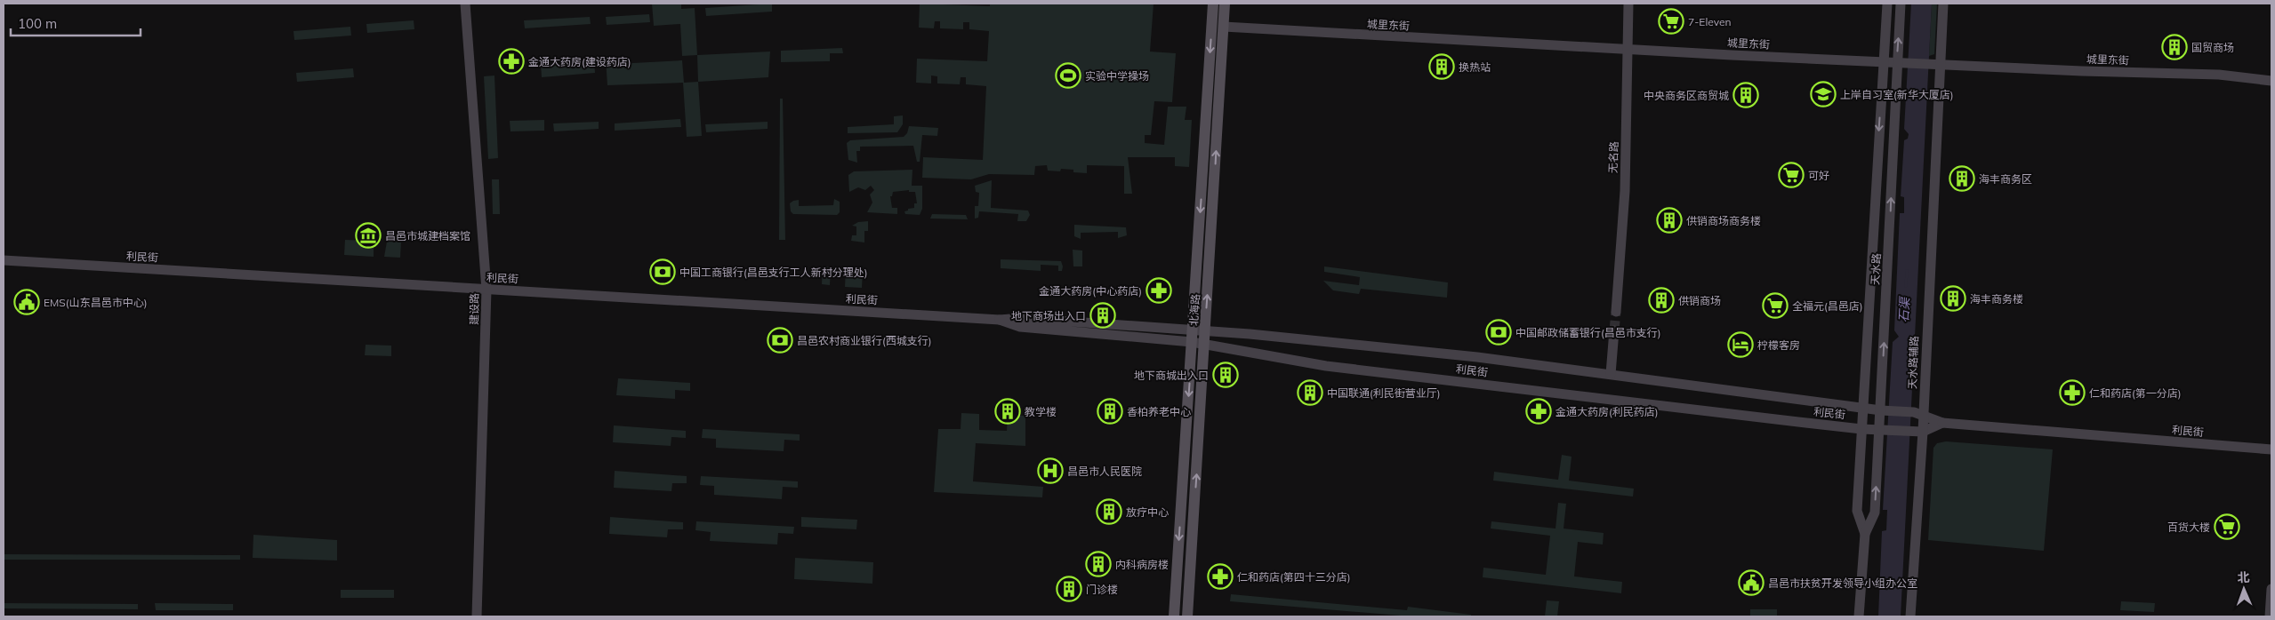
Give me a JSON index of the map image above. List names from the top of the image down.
{
  "streets": {
    "main road": ["北海路"],
    "street": [
      "城里东街",
      "无名路",
      "利民街",
      "天水路",
      "建设路",
      "天水路辅路"
    ]
  },
  "crossings": [
    ["城里东街", "无名路"],
    ["城里东街", "天水路"],
    ["城里东街", "北海路"],
    ["城里东街", "天水路辅路"],
    ["利民街", "天水路"],
    ["利民街", "建设路"],
    ["利民街", "北海路"],
    ["利民街", "天水路辅路"]
  ],
  "water": ["石渠"],
  "places": {
    "supermarket": [
      "7-Eleven",
      "可好",
      "全福元(昌邑店)",
      "百货大楼"
    ],
    "building": [
      "国贸商场",
      "换热站",
      "中央商务区商贸城",
      "海丰商务区",
      "供销商场商务楼",
      "海丰商务楼",
      "供销商场",
      "地下商场出入口",
      "地下商城出入口",
      "中国联通(利民街营业厅)",
      "教学楼",
      "香柏养老中心",
      "放疗中心",
      "内科病房楼",
      "门诊楼"
    ],
    "pharmacy": [
      "金通大药房(建设药店)",
      "金通大药房(中心药店)",
      "仁和药店(第一分店)",
      "金通大药房(利民药店)",
      "仁和药店(第四十三分店)"
    ],
    "sports": ["实验中学操场"],
    "school or university": ["上岸自习室(新华大厦店)"],
    "museum": ["昌邑市城建档案馆"],
    "bank": ["中国工商银行(昌邑支行工人新村分理处)", "中国邮政储蓄银行(昌邑市支行)", "昌邑农村商业银行(西城支行)"],
    "public building": ["EMS(山东昌邑市中心)", "昌邑市扶贫开发领导小组办公室"],
    "hotel": ["柠檬客房"],
    "hospital": ["昌邑市人民医院"]
  },
  "scale_bar": "100 m",
  "north": "top"
}
